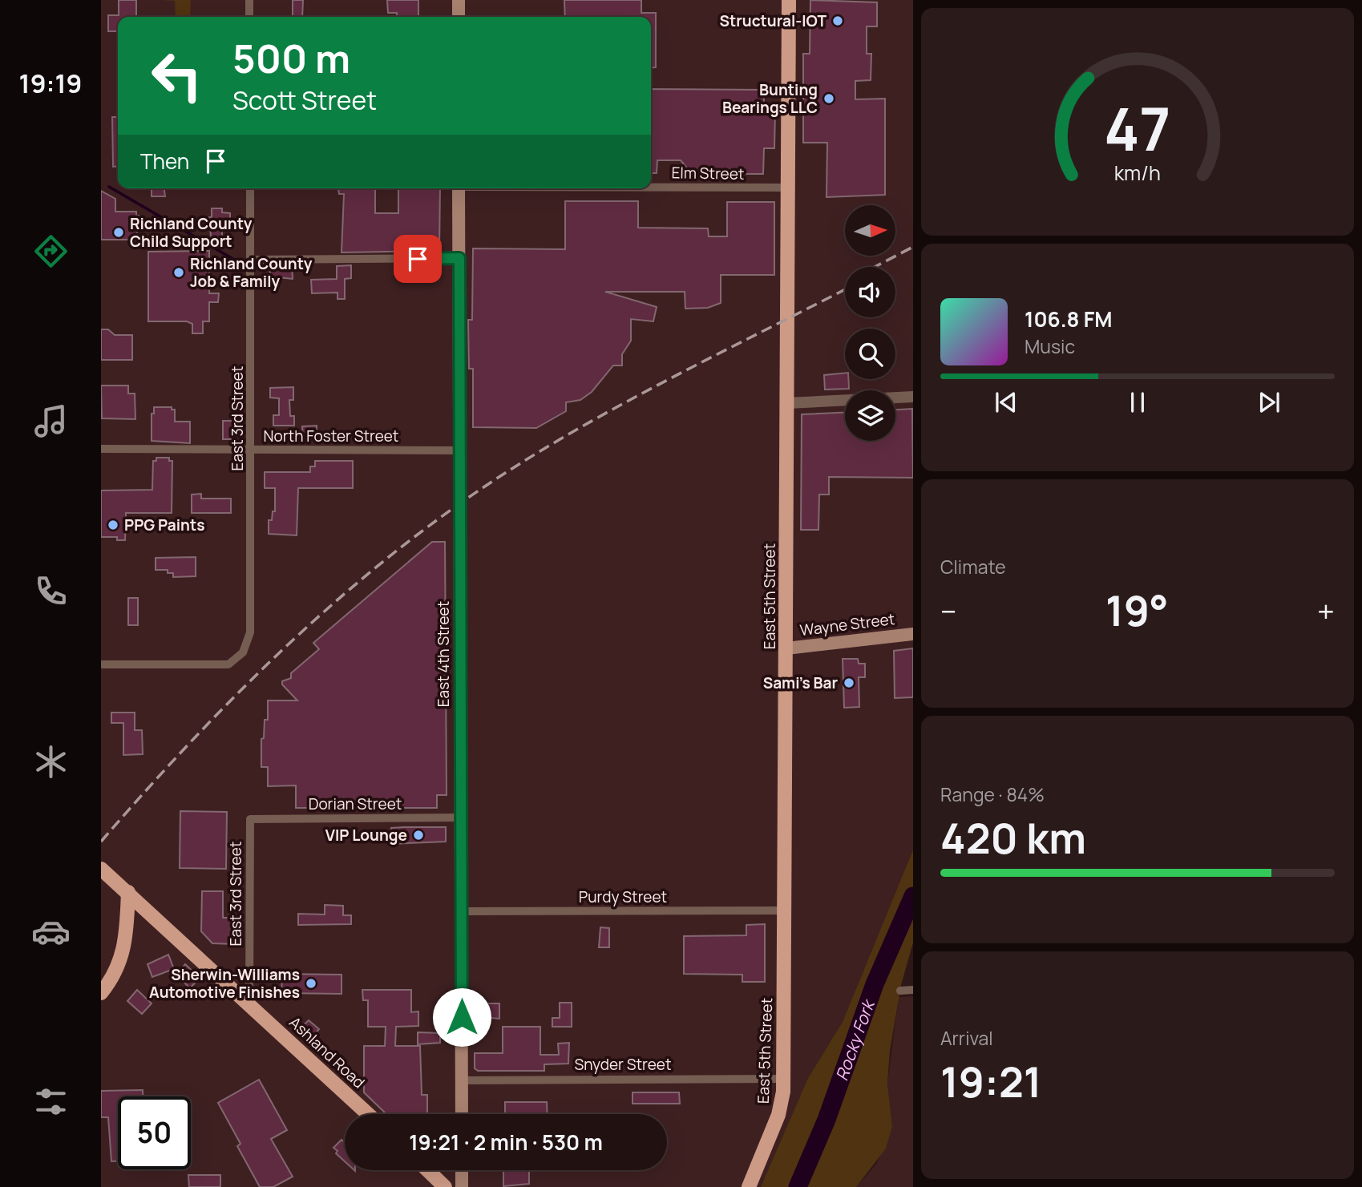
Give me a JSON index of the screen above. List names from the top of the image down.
{
  "streets": {
    "main road": [
      "East 5th Street",
      "Wayne Street",
      "East 4th Street",
      "Ashland Road"
    ],
    "street": [
      "Elm Street",
      "East 3rd Street",
      "North Foster Street",
      "Dorian Street",
      "Purdy Street",
      "Snyder Street"
    ]
  },
  "crossings": [
    ["Elm Street", "East 5th Street"],
    ["East 3rd Street", "North Foster Street"],
    ["East 3rd Street", "Dorian Street"],
    ["East 3rd Street", "Ashland Road"],
    ["North Foster Street", "East 4th Street"],
    ["East 5th Street", "Wayne Street"],
    ["East 5th Street", "Purdy Street"],
    ["East 5th Street", "Snyder Street"],
    ["East 4th Street", "Dorian Street"],
    ["East 4th Street", "Purdy Street"],
    ["East 4th Street", "Snyder Street"]
  ],
  "water": ["Rocky Fork"],
  "places": [
    "Structural-IOT",
    "Bunting Bearings LLC",
    "Richland County Child Support",
    "Richland County Job & Family",
    "PPG Paints",
    "Sami's Bar",
    "VIP Lounge",
    "Sherwin-Williams Automotive Finishes"
  ],
  "north": "right",
  "page": {
    "tabs": "19:19",
    "turn": ["500 m", "Scott Street"],
    "then": "Then",
    "song": ["106.8 FM", "Music"],
    "tile": [
      "Climate",
      ["Range · 84%", "420 km"],
      ["Arrival", "19:21"]
    ],
    "heat": ["−", "19°", "+"],
    "limit": "50",
    "trip": "19:21 · 2 min · 530 m",
    "gauge": ["47", "km/h"]
  }
}
